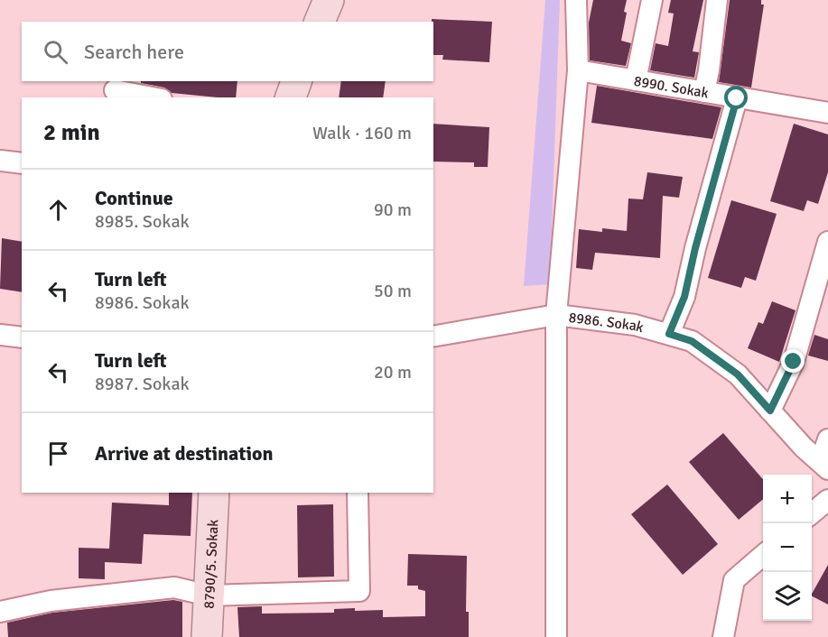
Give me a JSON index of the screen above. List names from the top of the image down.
{
  "streets": {
    "main road": ["8790/5. Sokak"],
    "street": ["8990. Sokak", "8986. Sokak"]
  },
  "page": {
    "search": "Search here",
    "heading": ["2 min", "Walk · 160 m"],
    "list": [
      ["Continue", "8985. Sokak", "90 m"],
      ["Turn left", "8986. Sokak", "50 m"],
      ["Turn left", "8987. Sokak", "20 m"],
      "Arrive at destination"
    ],
    "map_buttons": ["+", "−"]
  }
}
